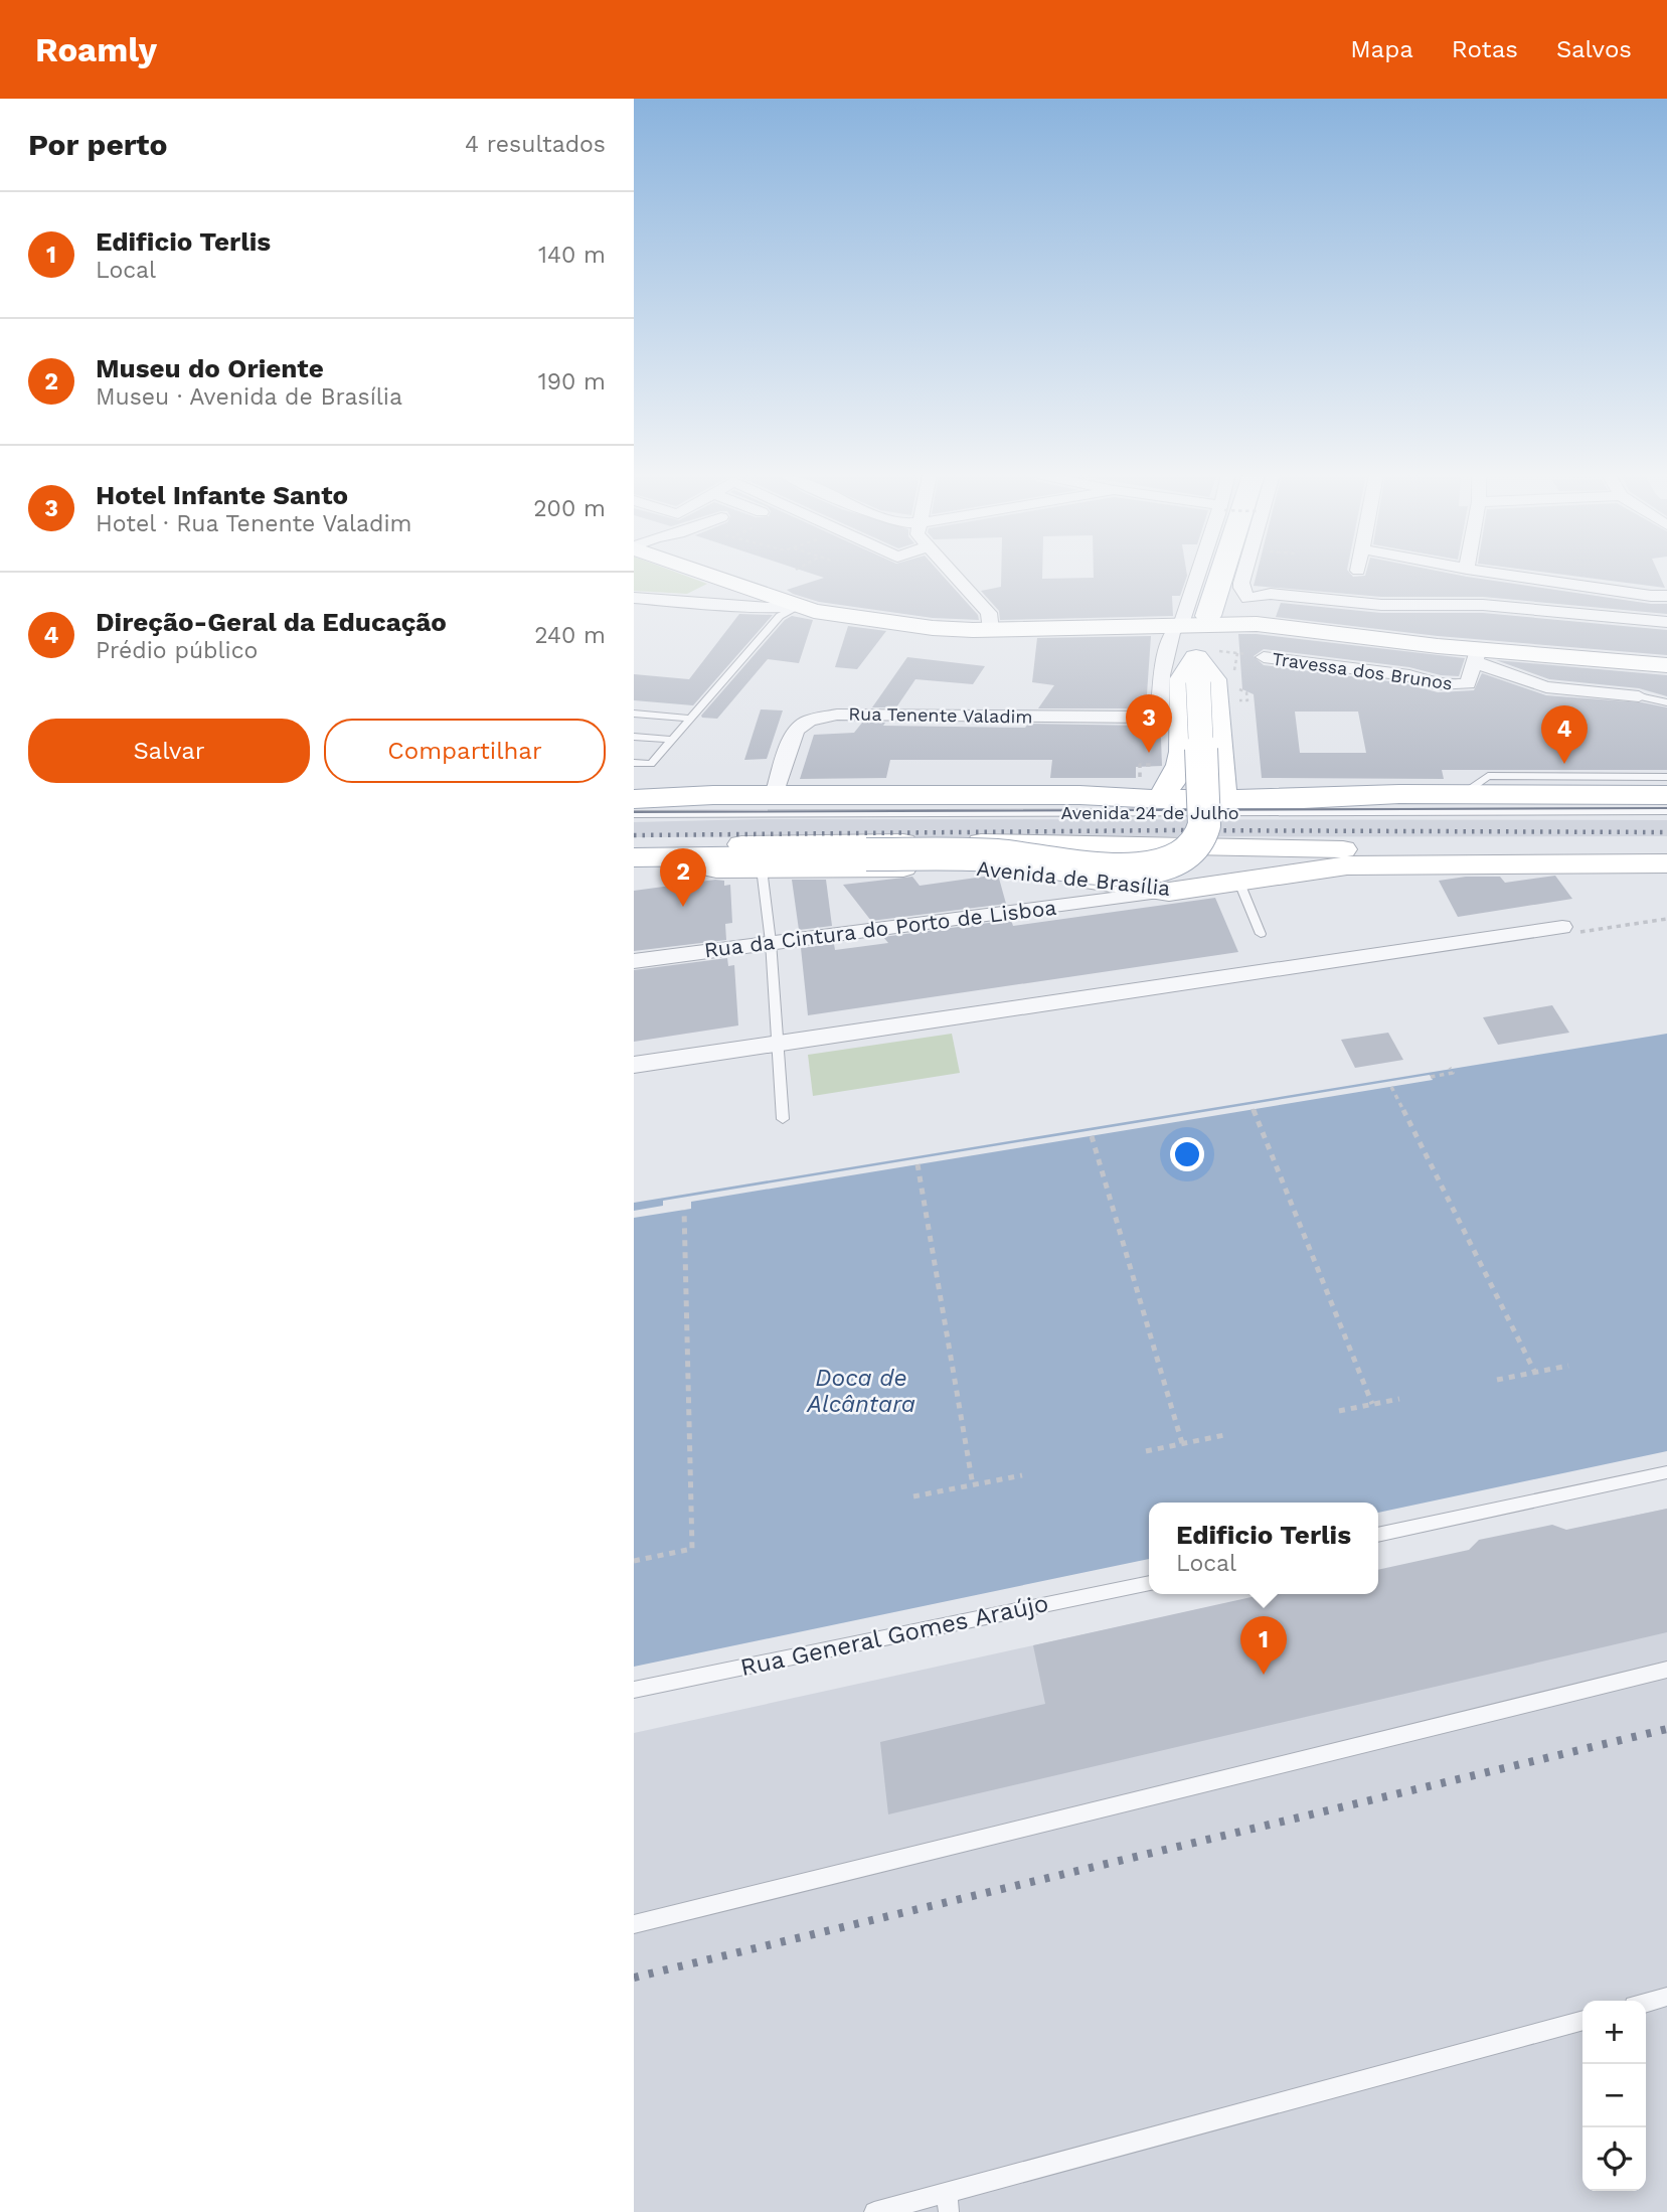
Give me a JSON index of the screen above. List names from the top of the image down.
{
  "streets": {
    "main road": ["Avenida 24 de Julho"],
    "street": [
      "Travessa dos Brunos",
      "Rua Tenente Valadim",
      "Avenida de Brasília",
      "Rua da Cintura do Porto de Lisboa"
    ],
    "lane": ["Rua General Gomes Araújo"]
  },
  "crossings": [
    ["Rua Tenente Valadim", "Avenida 24 de Julho"],
    ["Avenida de Brasília", "Rua da Cintura do Porto de Lisboa"]
  ],
  "water": ["Doca de Alcântara"],
  "page": {
    "header": "Roamly",
    "nav": ["Mapa", "Rotas", "Salvos"],
    "heading": ["Por perto", "4 resultados"],
    "list": [
      {
        "mark": "1",
        "name": "Edificio Terlis",
        "note": "Local",
        "value": "140 m"
      },
      {
        "mark": "2",
        "name": "Museu do Oriente",
        "note": "Museu · Avenida de Brasília",
        "value": "190 m"
      },
      {
        "mark": "3",
        "name": "Hotel Infante Santo",
        "note": "Hotel · Rua Tenente Valadim",
        "value": "200 m"
      },
      {
        "mark": "4",
        "name": "Direção-Geral da Educação",
        "note": "Prédio público",
        "value": "240 m"
      }
    ],
    "pins": [
      "3",
      "4",
      "2",
      "1"
    ],
    "buttons": ["Salvar", "Compartilhar"],
    "popup": ["Edificio Terlis", "Local"],
    "map_buttons": ["+", "−"]
  }
}
